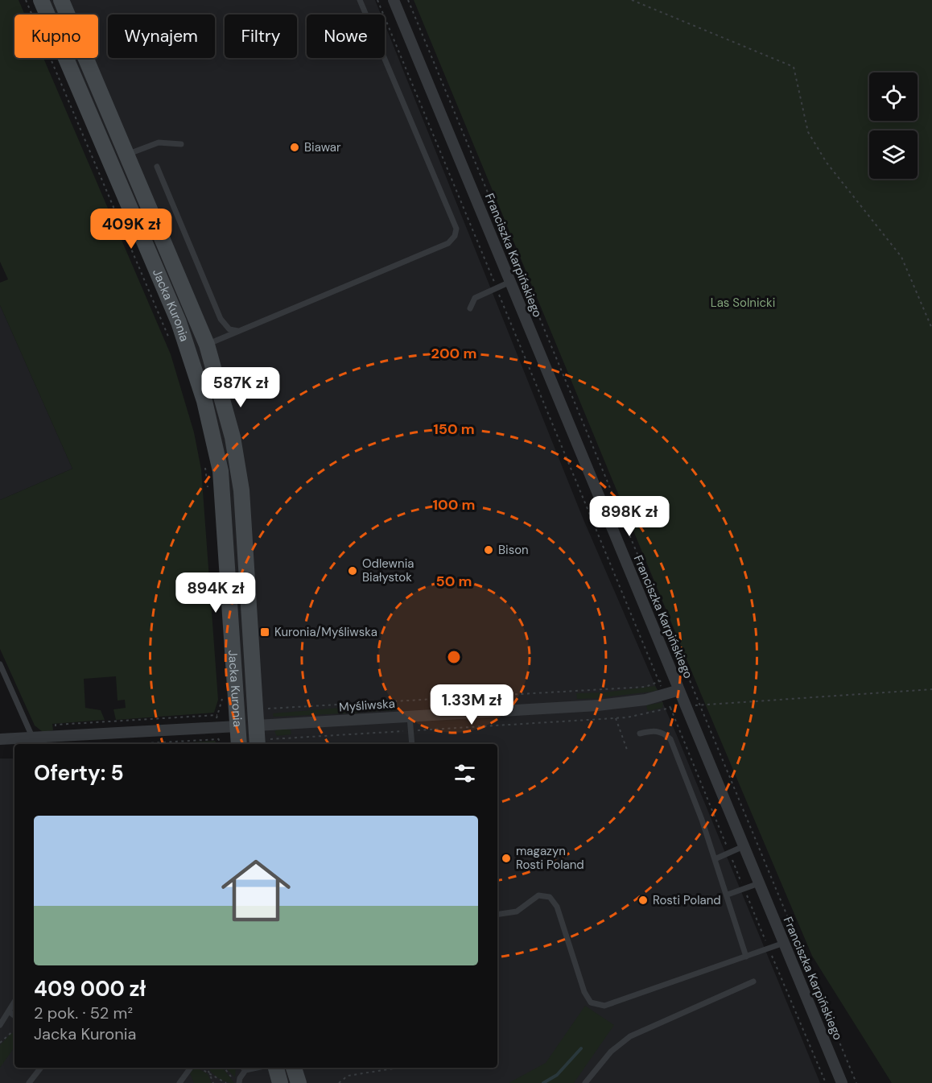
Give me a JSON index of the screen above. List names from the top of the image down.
{
  "streets": {
    "main road": ["Jacka Kuronia"],
    "street": ["Franciszka Karpińskiego", "Myśliwska"]
  },
  "crossings": [
    ["Franciszka Karpińskiego", "Myśliwska"],
    ["Jacka Kuronia", "Myśliwska"]
  ],
  "parks": ["Las Solnicki"],
  "places": {
    "other": [
      "Biawar",
      "Bison",
      "Odlewnia Białystok",
      "magazyn Rosti Poland",
      "Rosti Poland"
    ],
    "transit": ["Kuronia/Myśliwska"]
  },
  "page": {
    "chip": [
      "Kupno",
      "Wynajem",
      "Filtry",
      "Nowe"
    ],
    "price": [
      "409K zł",
      "587K zł",
      "898K zł",
      "894K zł",
      "1.33M zł"
    ],
    "heading": "Oferty: 5",
    "list": [
      {
        "name": "409 000 zł",
        "note": "2 pok. · 52 m² · Jacka Kuronia"
      }
    ]
  },
  "rings": [
    "200 m",
    "150 m",
    "100 m",
    "50 m"
  ]
}
